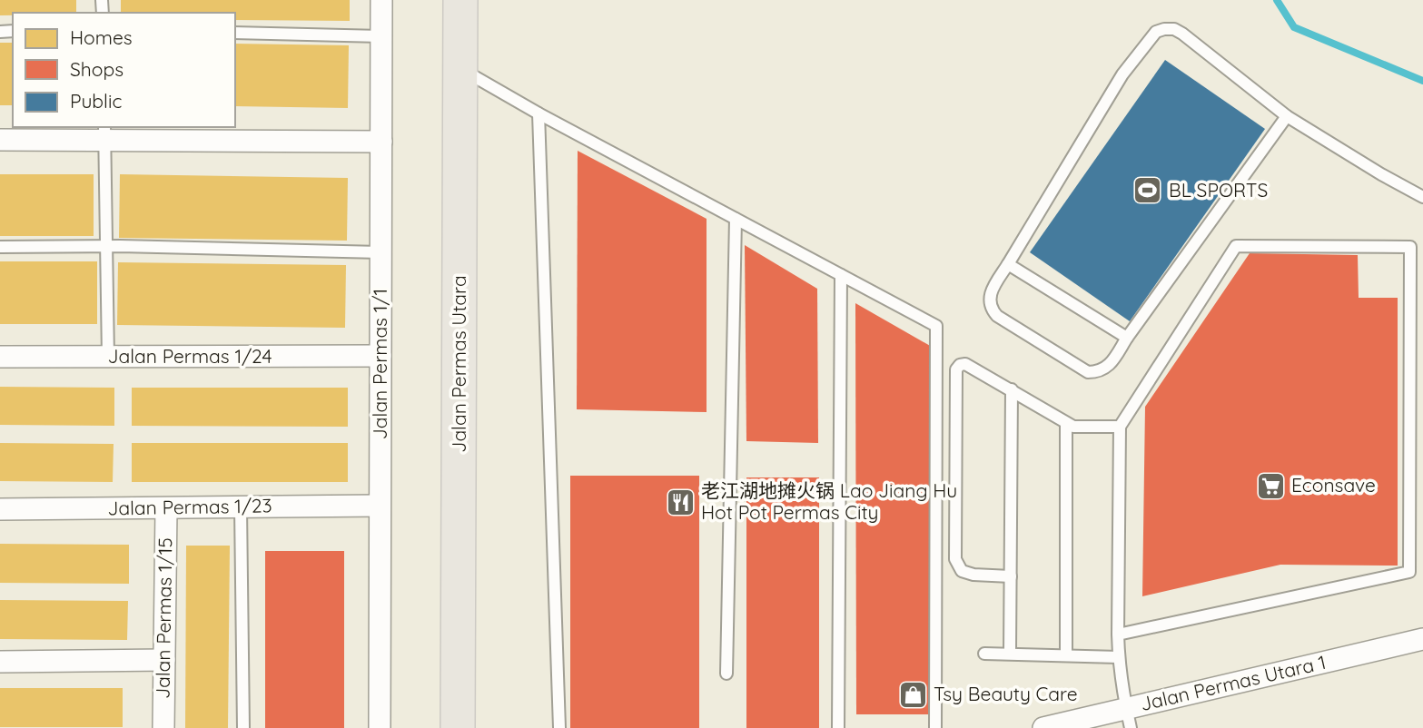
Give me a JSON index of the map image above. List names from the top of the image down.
{
  "streets": {
    "main road": ["Jalan Permas Utara"],
    "street": [
      "Jalan Permas 1/24",
      "Jalan Permas 1/1",
      "Jalan Permas 1/23",
      "Jalan Permas 1/15",
      "Jalan Permas Utara 1"
    ]
  },
  "crossings": [
    ["Jalan Permas 1/24", "Jalan Permas 1/1"],
    ["Jalan Permas 1/1", "Jalan Permas 1/23"],
    ["Jalan Permas 1/23", "Jalan Permas 1/15"]
  ],
  "places": {
    "sports": ["BL SPORTS"],
    "supermarket": ["Econsave"],
    "restaurant": ["老江湖地摊火锅 Lao Jiang Hu Hot Pot Permas City"],
    "shop": ["Tsy Beauty Care"]
  },
  "legend": ["Homes", "Shops", "Public"]
}
